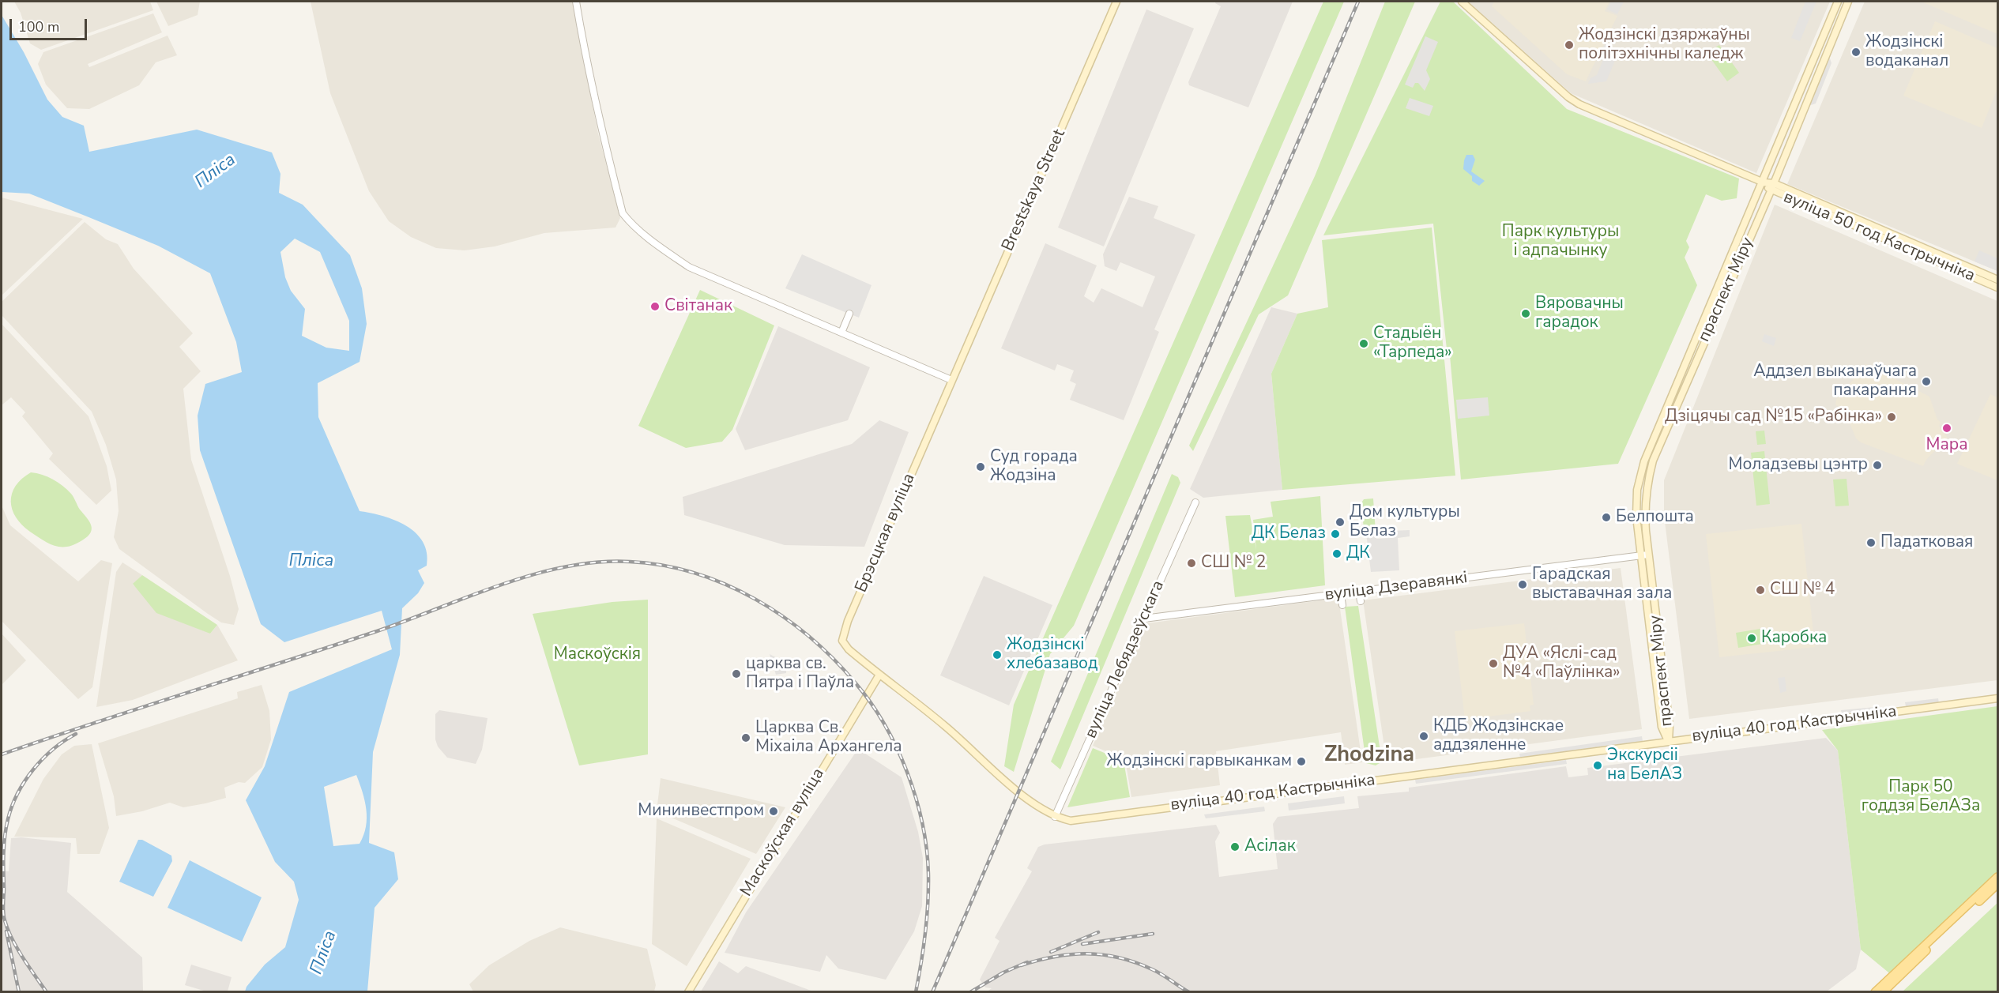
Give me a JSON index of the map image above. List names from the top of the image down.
{
  "streets": {
    "main road": [
      "Brestskaya Street",
      "вуліца 50 год Кастрычніка",
      "праспект Міру",
      "Брэсцкая вуліца",
      "вуліца 40 год Кастрычніка",
      "Маскоўская вуліца"
    ],
    "street": ["вуліца Дзеравянкі", "вуліца Лебядзеўскага"]
  },
  "crossings": [
    ["Brestskaya Street", "Брэсцкая вуліца"],
    ["вуліца 50 год Кастрычніка", "праспект Міру"],
    ["праспект Міру", "вуліца Дзеравянкі"],
    ["праспект Міру", "вуліца 40 год Кастрычніка"],
    ["Брэсцкая вуліца", "вуліца 40 год Кастрычніка"],
    ["Брэсцкая вуліца", "Маскоўская вуліца"],
    ["вуліца Дзеравянкі", "вуліца Лебядзеўскага"],
    ["вуліца Лебядзеўскага", "вуліца 40 год Кастрычніка"],
    ["вуліца 40 год Кастрычніка", "Маскоўская вуліца"]
  ],
  "districts": ["Zhodzina"],
  "water": ["Пліса"],
  "parks": ["Парк культуры і адпачынку", "Маскоўскія", "Парк 50 годдзя БелАЗа"],
  "places": [
    "Жодзінскі дзяржаўны політэхнічны каледж",
    "Жодзінскі водаканал",
    "Світанак",
    "Вяровачны гарадок",
    "Стадыён «Тарпеда»",
    "Аддзел выканаўчага пакарання",
    "Дзіцячы сад №15 «Рабінка»",
    "Мара",
    "Моладзевы цэнтр",
    "Суд горада Жодзіна",
    "Белпошта",
    "Дом культуры Белаз",
    "ДК Белаз",
    "Падатковая",
    "ДК",
    "СШ № 2",
    "Гарадская выставачная зала",
    "СШ № 4",
    "Каробка",
    "Жодзінскі хлебазавод",
    "ДУА «Яслі-сад №4 «Паўлінка»",
    "царква св. Пятра і Паўла",
    "КДБ Жодзінскае аддзяленне",
    "Царква Св. Міхаіла Архангела",
    "Жодзінскі гарвыканкам",
    "Экскурсіі на БелАЗ",
    "Мининвестпром",
    "Асілак"
  ],
  "scale_bar": "100 m"
}
